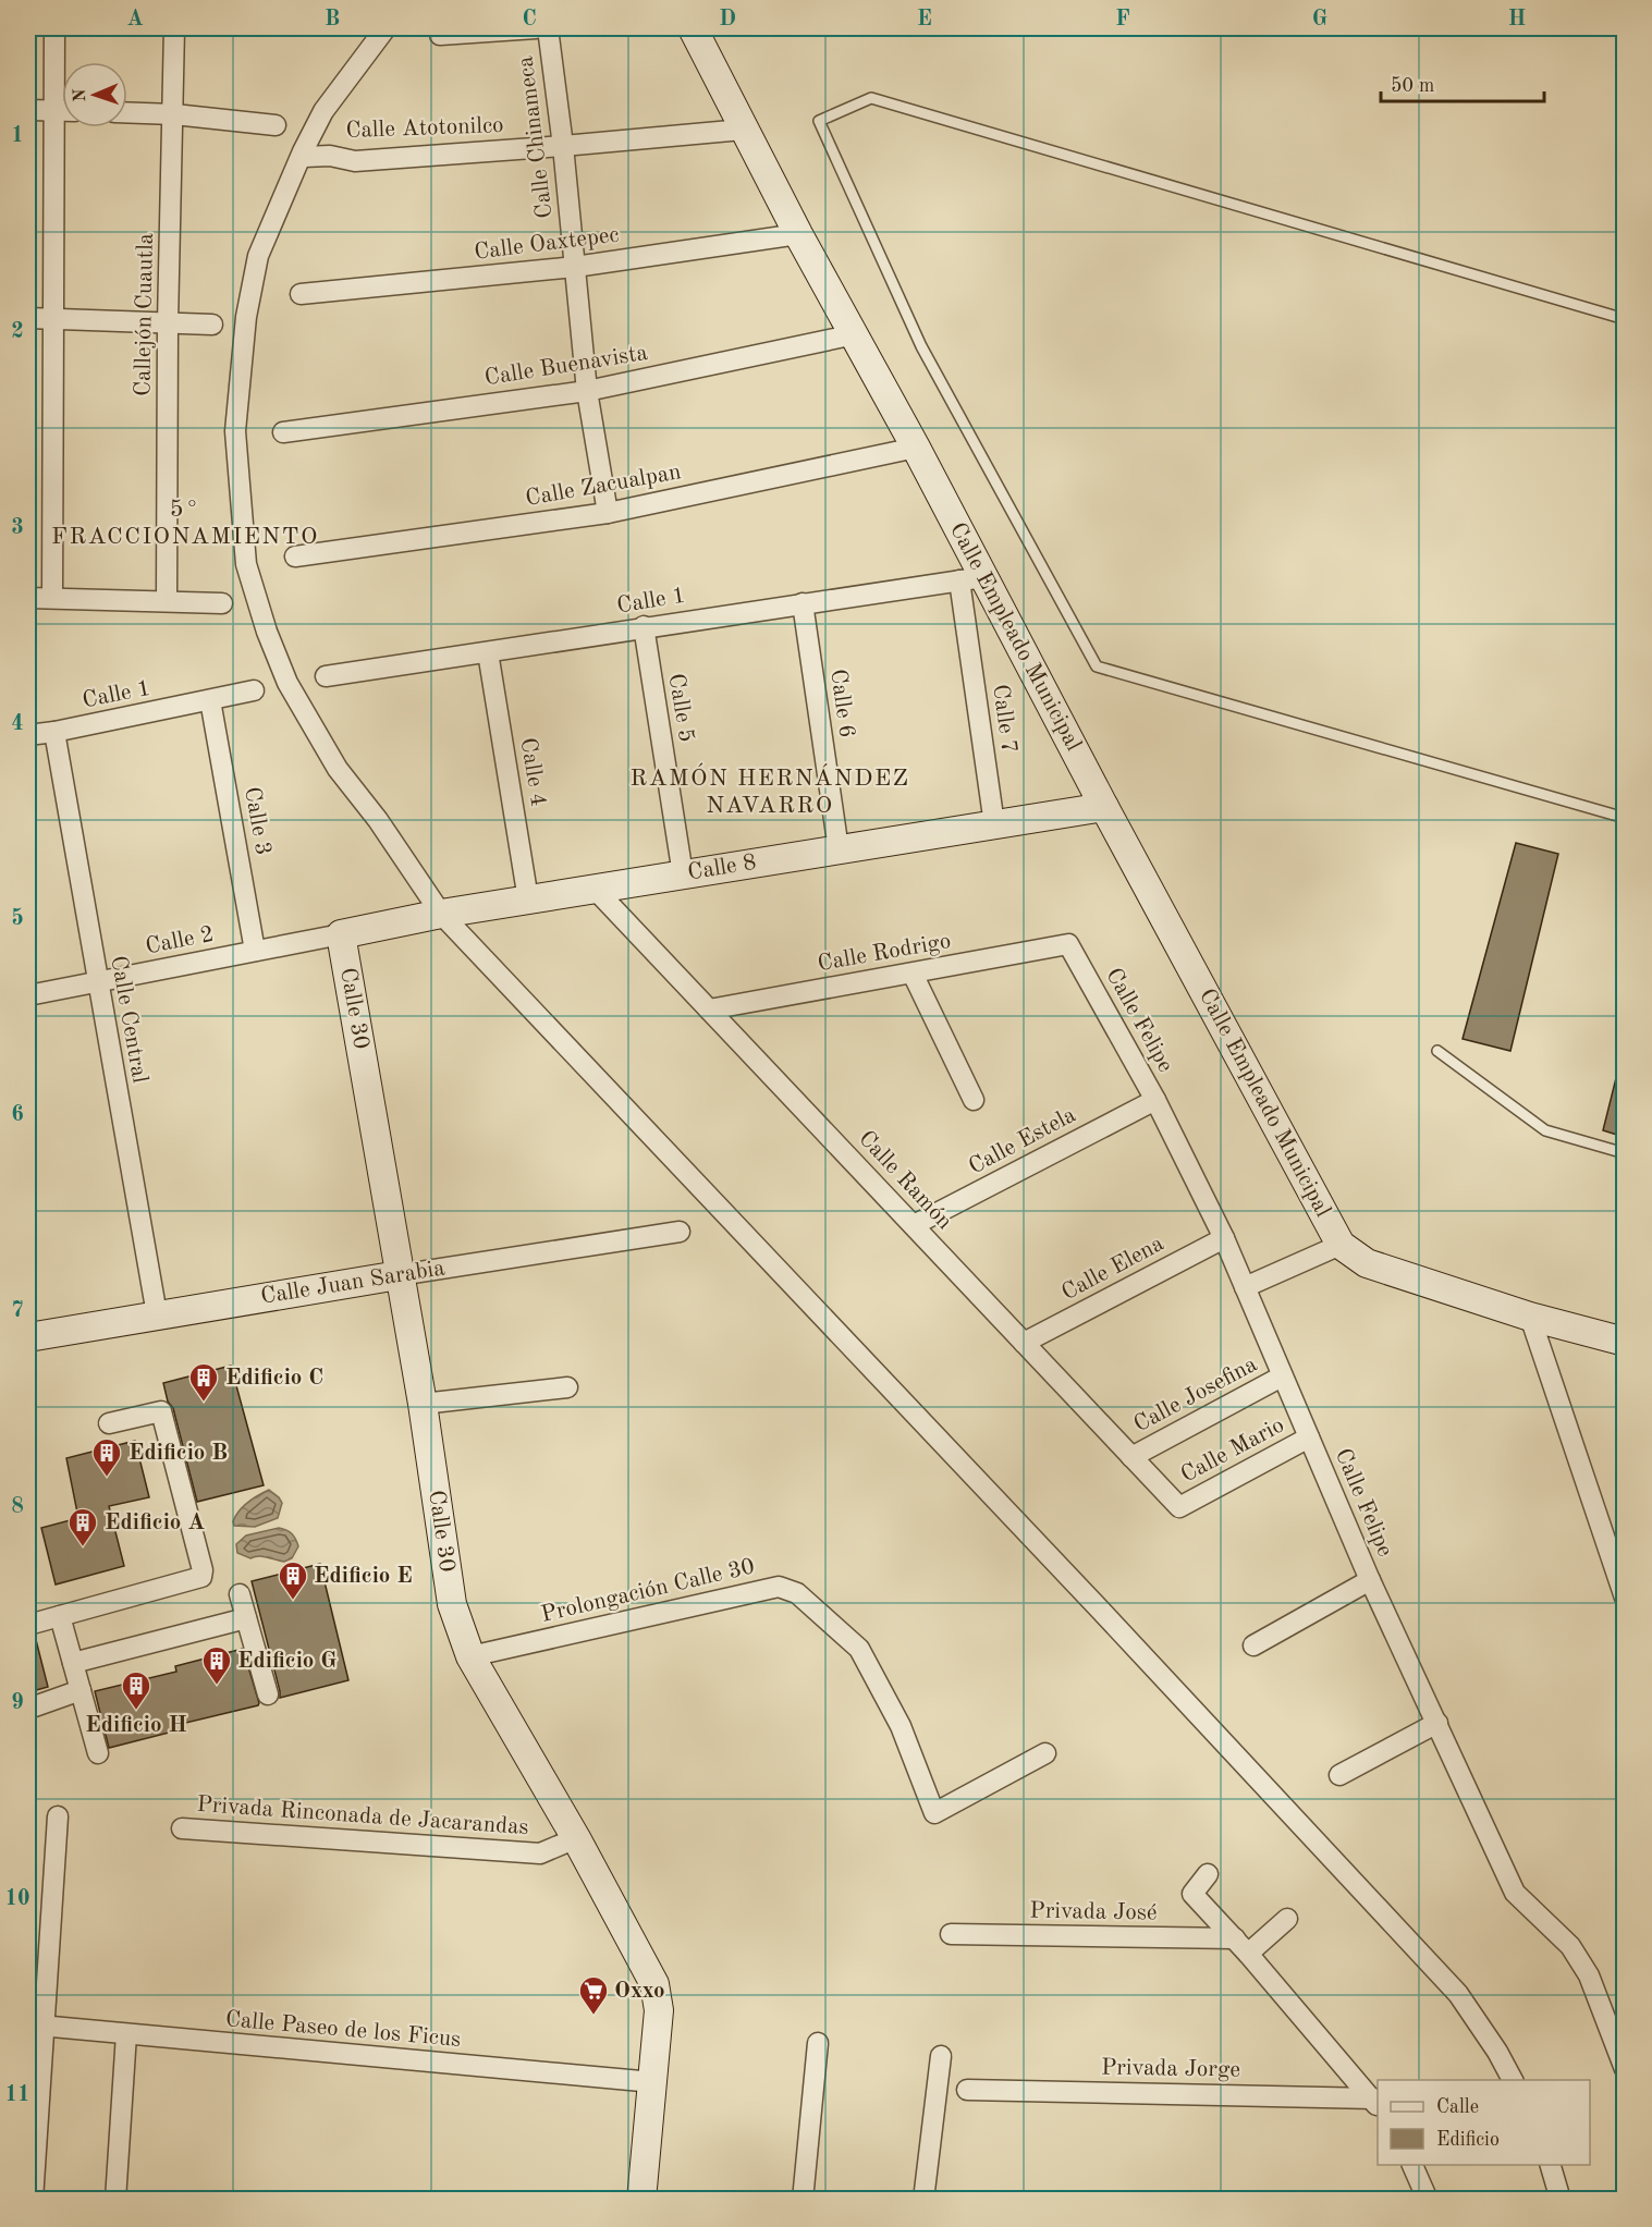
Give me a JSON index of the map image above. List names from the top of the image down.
{
  "streets": {
    "street": [
      "Calle Atotonilco",
      "Calle Chinameca",
      "Calle Oaxtepec",
      "Callejón Cuautla",
      "Calle Buenavista",
      "Calle Zacualpan",
      "Calle 1",
      "Calle Empleado Municipal",
      "Calle 6",
      "Calle 5",
      "Calle 7",
      "Calle 4",
      "Calle 3",
      "Calle 8",
      "Calle 2",
      "Calle Rodrigo",
      "Calle 30",
      "Calle Central",
      "Calle Felipe",
      "Calle Estela",
      "Calle Ramón",
      "Calle Elena",
      "Calle Juan Sarabia",
      "Calle Josefina",
      "Calle Mario",
      "Prolongación Calle 30",
      "Privada Rinconada de Jacarandas",
      "Privada José",
      "Calle Paseo de los Ficus",
      "Privada Jorge"
    ]
  },
  "crossings": [
    ["Calle Atotonilco", "Calle Chinameca"],
    ["Calle Atotonilco", "Calle Empleado Municipal"],
    ["Calle Chinameca", "Calle Oaxtepec"],
    ["Calle Chinameca", "Calle Buenavista"],
    ["Calle Chinameca", "Calle Zacualpan"],
    ["Calle Oaxtepec", "Calle Empleado Municipal"],
    ["Calle Buenavista", "Calle Empleado Municipal"],
    ["Calle Zacualpan", "Calle Empleado Municipal"],
    ["Calle 1", "Calle Empleado Municipal"],
    ["Calle 1", "Calle 6"],
    ["Calle 1", "Calle 5"],
    ["Calle 1", "Calle 7"],
    ["Calle 1", "Calle 4"],
    ["Calle 1", "Calle 3"],
    ["Calle 1", "Calle Central"],
    ["Calle Empleado Municipal", "Calle 7"],
    ["Calle Empleado Municipal", "Calle 8"],
    ["Calle 6", "Calle 8"],
    ["Calle 5", "Calle 8"],
    ["Calle 7", "Calle 8"],
    ["Calle 4", "Calle 8"],
    ["Calle 3", "Calle 2"],
    ["Calle 8", "Calle 2"],
    ["Calle 8", "Calle 30"],
    ["Calle 8", "Calle Ramón"],
    ["Calle 2", "Calle 30"],
    ["Calle 2", "Calle Central"],
    ["Calle Rodrigo", "Calle Felipe"],
    ["Calle Rodrigo", "Calle Ramón"],
    ["Calle 30", "Calle Juan Sarabia"],
    ["Calle 30", "Prolongación Calle 30"],
    ["Calle 30", "Privada Rinconada de Jacarandas"],
    ["Calle 30", "Calle Paseo de los Ficus"],
    ["Calle Central", "Calle Juan Sarabia"],
    ["Calle Felipe", "Calle Estela"],
    ["Calle Felipe", "Calle Elena"],
    ["Calle Felipe", "Calle Josefina"],
    ["Calle Felipe", "Calle Mario"],
    ["Calle Estela", "Calle Ramón"],
    ["Calle Ramón", "Calle Elena"],
    ["Calle Ramón", "Calle Josefina"],
    ["Calle Ramón", "Calle Mario"]
  ],
  "districts": ["5° FRACCIONAMIENTO", "RAMÓN HERNÁNDEZ NAVARRO"],
  "places": {
    "building": [
      "Edificio C",
      "Edificio B",
      "Edificio A",
      "Edificio E",
      "Edificio G",
      "Edificio H"
    ],
    "supermarket": ["Oxxo"]
  },
  "legend": ["Calle", "Edificio"],
  "scale_bar": "50 m",
  "north": "left",
  "grid": {
    "columns": [
      "A",
      "B",
      "C",
      "D",
      "E",
      "F",
      "G",
      "H"
    ],
    "rows": [
      "1",
      "2",
      "3",
      "4",
      "5",
      "6",
      "7",
      "8",
      "9",
      "10",
      "11"
    ]
  }
}
